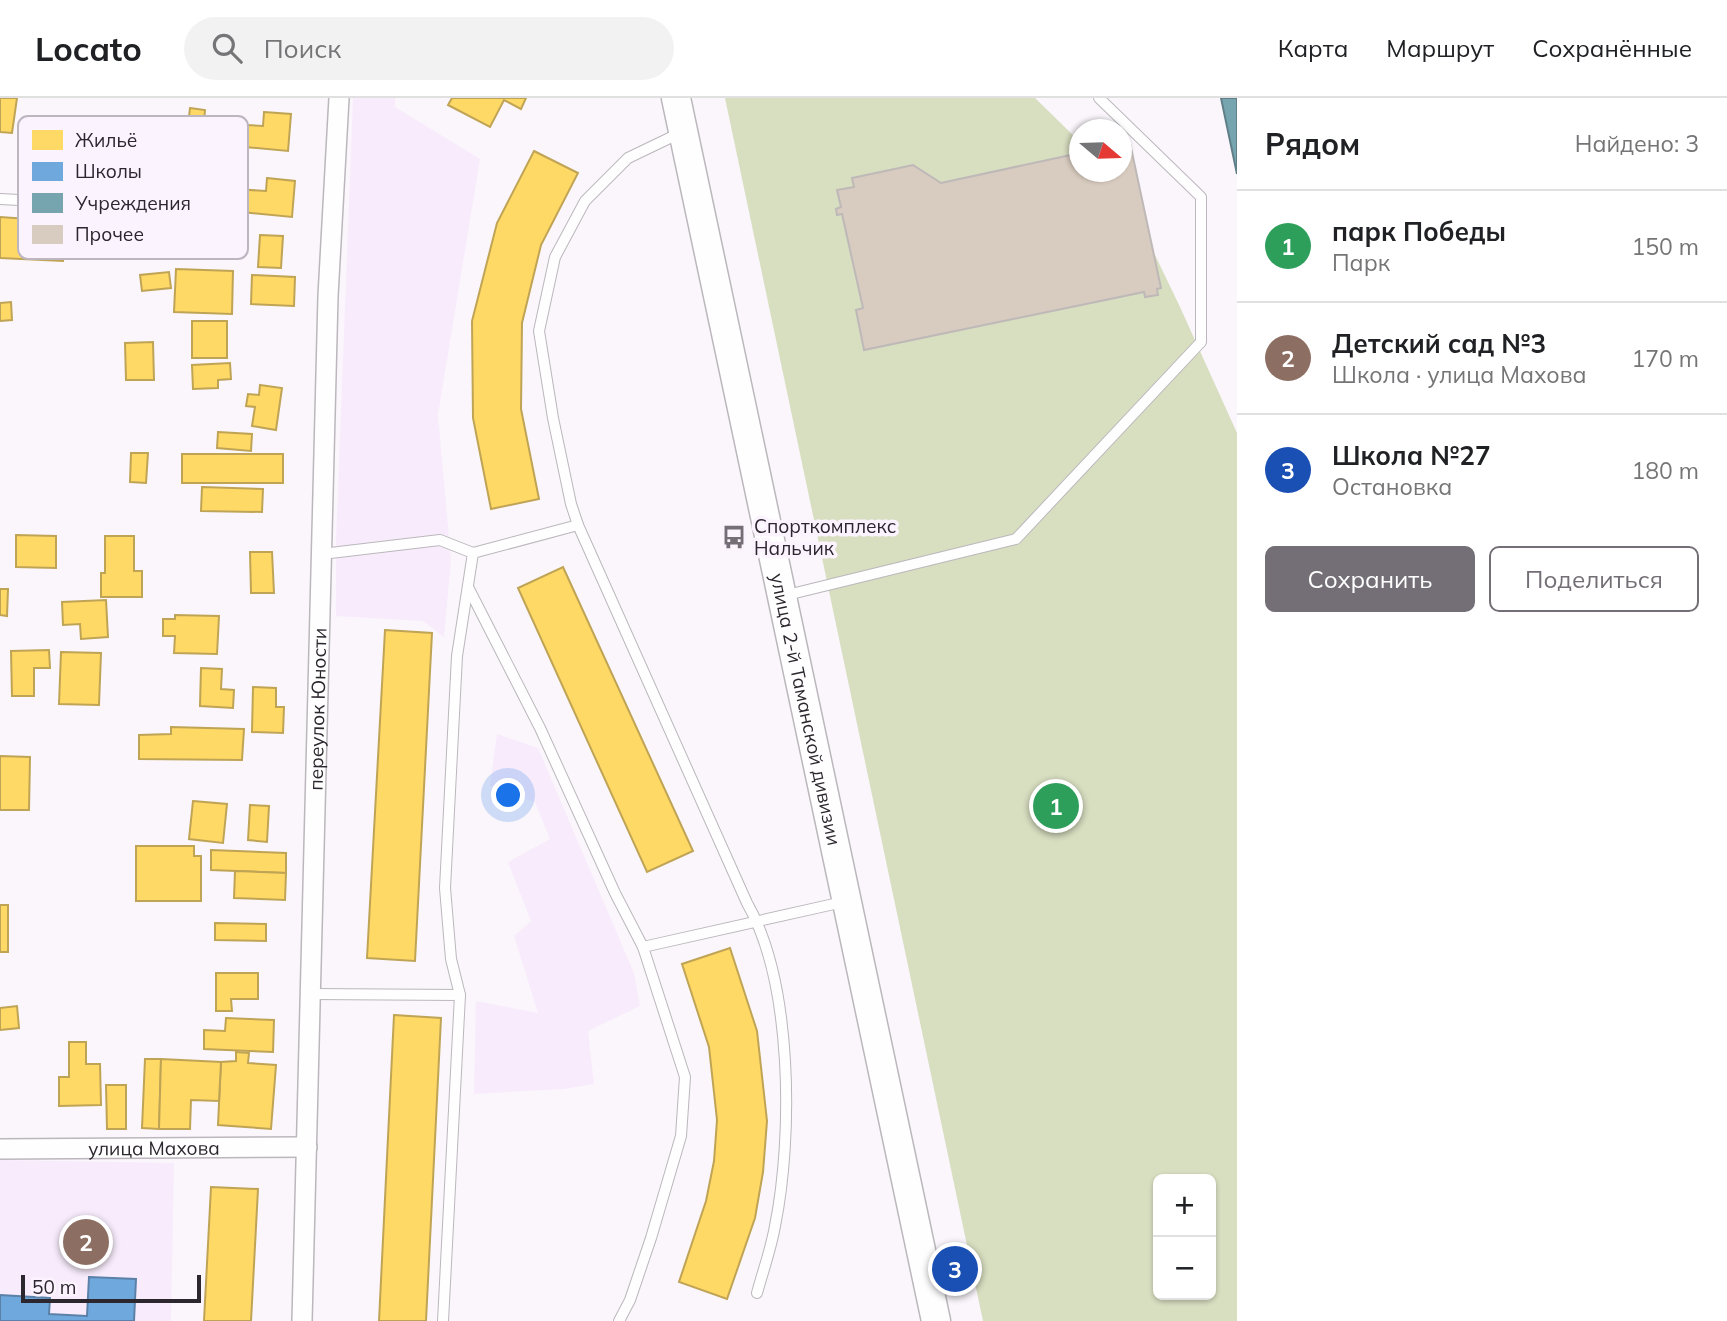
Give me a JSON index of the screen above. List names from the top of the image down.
{
  "streets": {
    "main road": ["улица 2-й Таманской дивизии"],
    "street": ["переулок Юности", "улица Махова"]
  },
  "crossings": [
    ["переулок Юности", "улица Махова"]
  ],
  "places": {
    "bus stop": ["Спорткомплекс Нальчик"]
  },
  "legend": [
    "Жильё",
    "Школы",
    "Учреждения",
    "Прочее"
  ],
  "scale_bar": "50 m",
  "north": "right",
  "page": {
    "header": "Locato",
    "search": "Поиск",
    "nav": ["Карта", "Маршрут", "Сохранённые"],
    "heading": ["Рядом", "Найдено: 3"],
    "list": [
      {
        "mark": "1",
        "name": "парк Победы",
        "note": "Парк",
        "value": "150 m"
      },
      {
        "mark": "2",
        "name": "Детский сад №3",
        "note": "Школа · улица Махова",
        "value": "170 m"
      },
      {
        "mark": "3",
        "name": "Школа №27",
        "note": "Остановка",
        "value": "180 m"
      }
    ],
    "buttons": ["Сохранить", "Поделиться"],
    "pins": ["1", "2", "3"],
    "map_buttons": ["+", "−"],
    "scale": "50 m"
  }
}
